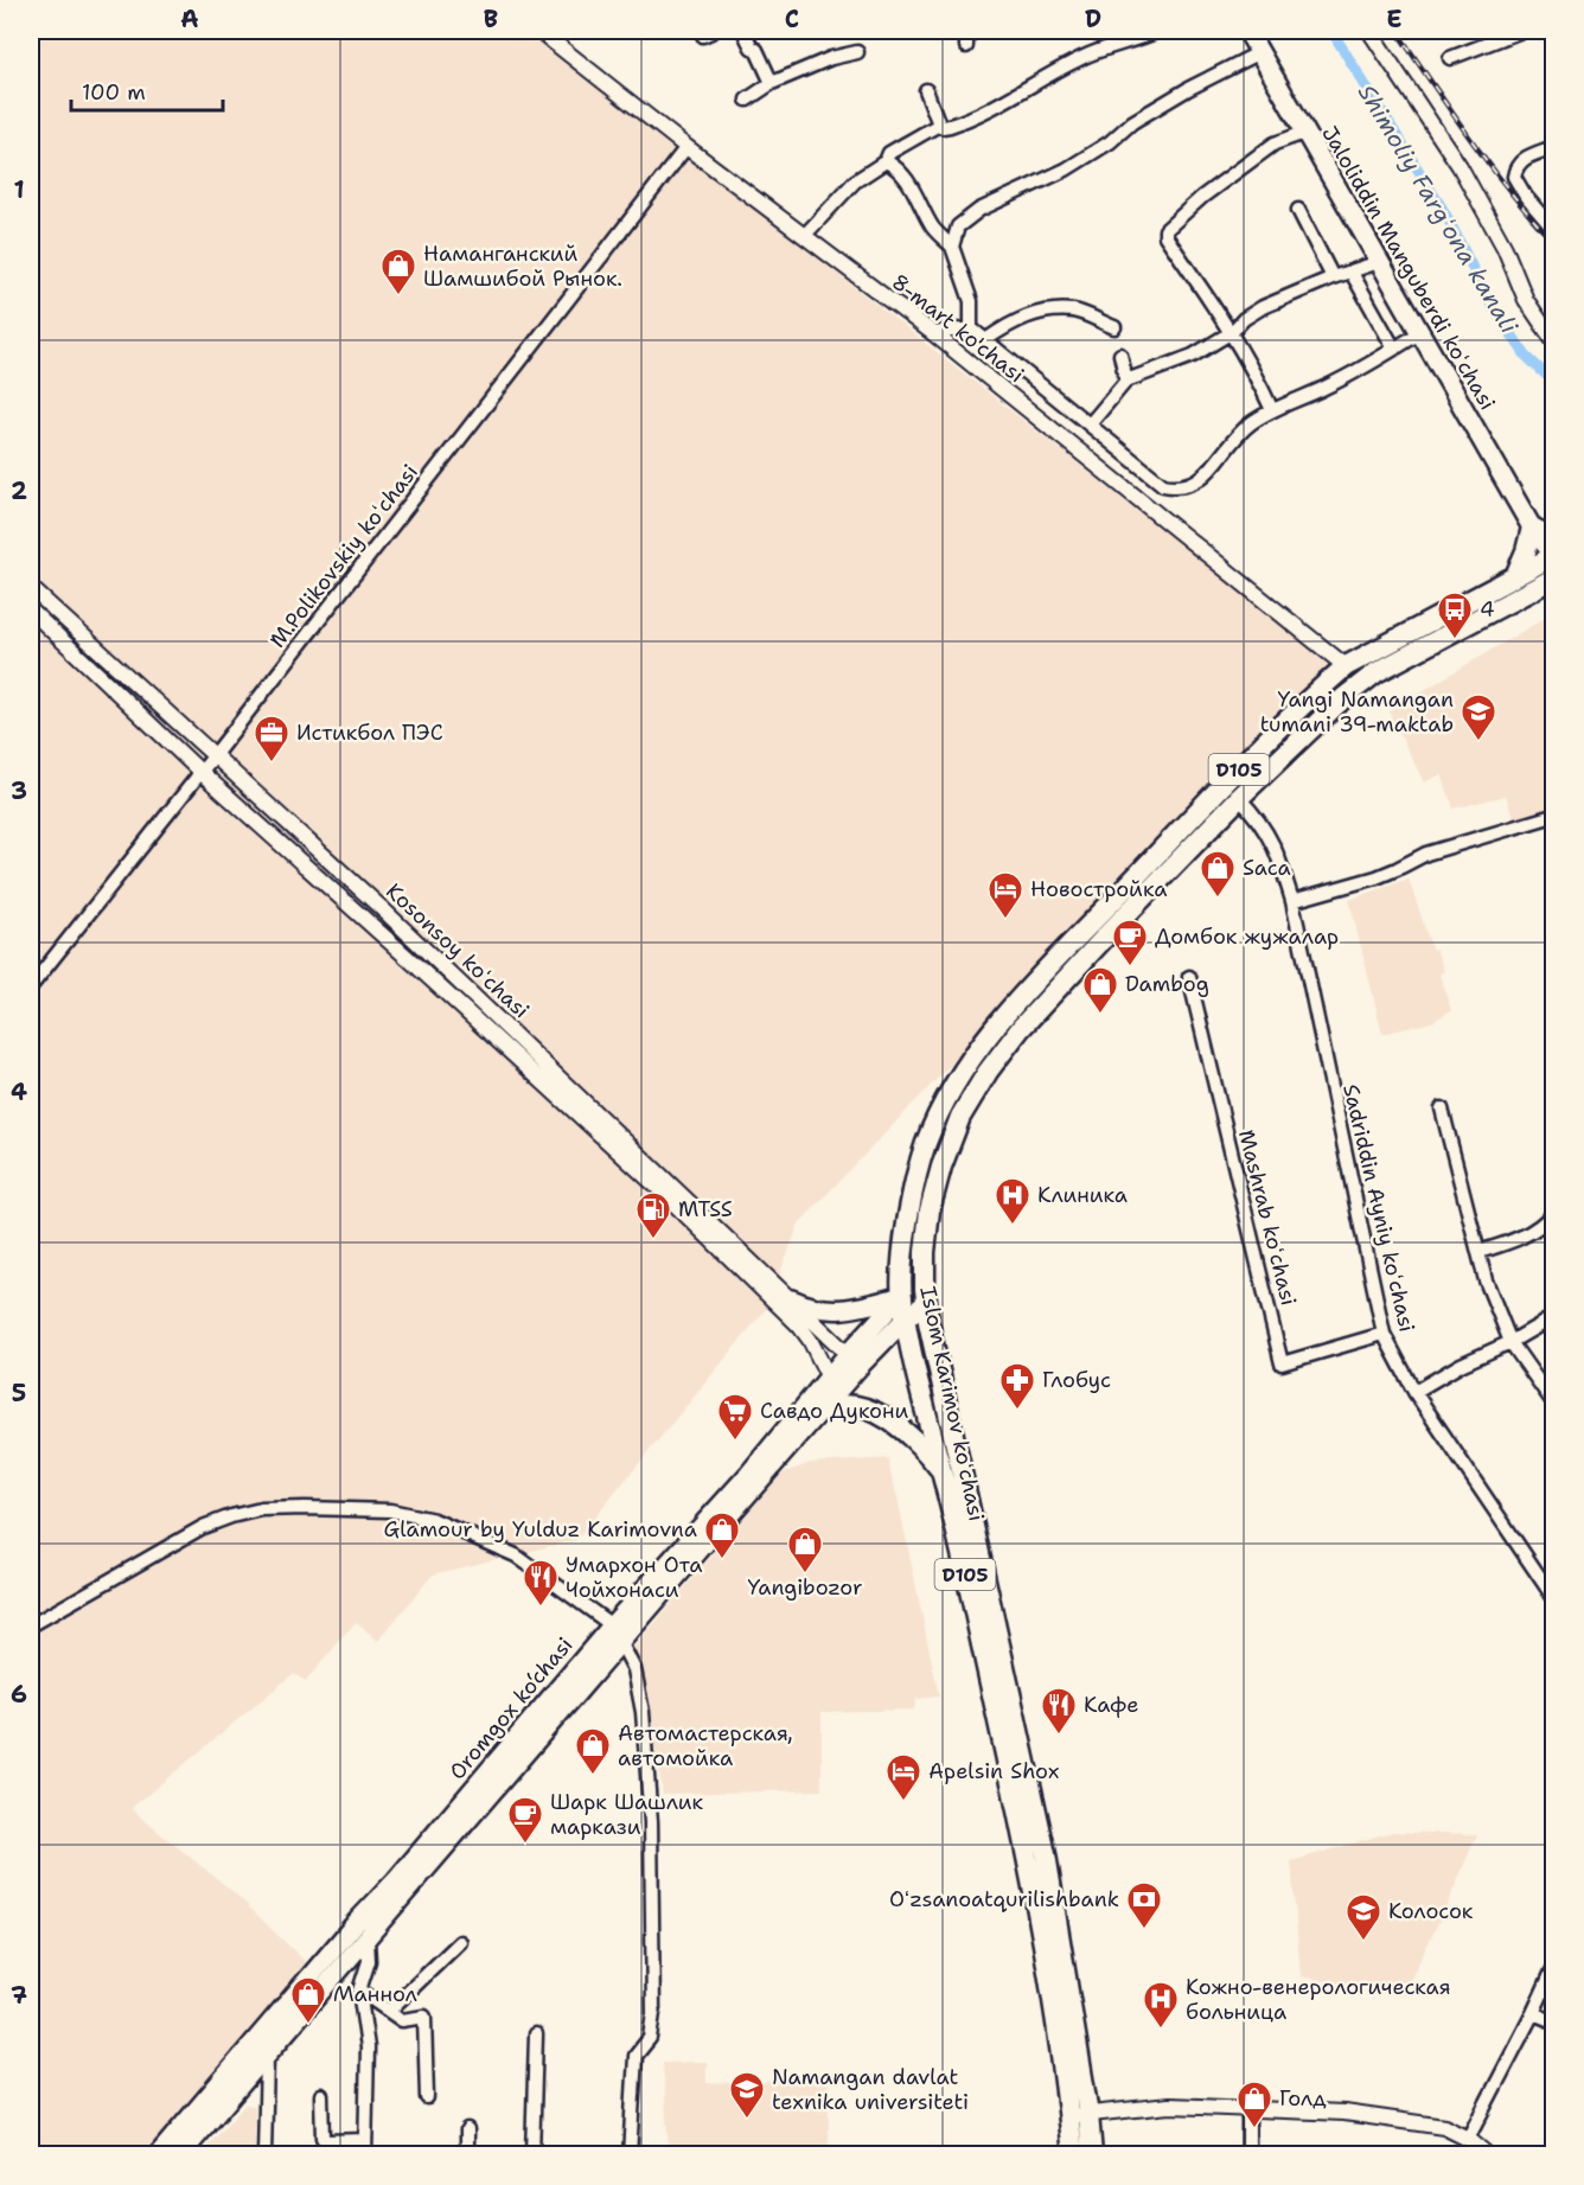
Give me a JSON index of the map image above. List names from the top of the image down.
{
  "streets": {
    "main road": [
      "Jaloliddin Manguberdi koʻchasi",
      "D105",
      "Islom Karimov koʻchasi",
      "Oromgox ko‘chasi"
    ],
    "street": [
      "8-mart ko'chasi",
      "M.Polikovskiy koʻchasi",
      "Kosonsoy koʻchasi",
      "Sadriddin Ayniy koʻchasi",
      "Mashrab koʻchasi"
    ]
  },
  "crossings": [
    ["Jaloliddin Manguberdi koʻchasi", "Islom Karimov koʻchasi"],
    ["8-mart ko'chasi", "M.Polikovskiy koʻchasi"],
    ["8-mart ko'chasi", "Islom Karimov koʻchasi"],
    ["M.Polikovskiy koʻchasi", "Kosonsoy koʻchasi"],
    ["Kosonsoy koʻchasi", "Oromgox ko‘chasi"],
    ["Sadriddin Ayniy koʻchasi", "Mashrab koʻchasi"],
    ["Sadriddin Ayniy koʻchasi", "Islom Karimov koʻchasi"],
    ["Islom Karimov koʻchasi", "Oromgox ko‘chasi"]
  ],
  "water": ["Shimoliy Fargʻona kanali"],
  "places": {
    "shop": [
      "Наманганский Шамшибой Рынок.",
      "Saca",
      "Dambog",
      "Glamour by Yulduz Karimovna",
      "Yangibozor",
      "Автомастерская, автомойка",
      "Маннол",
      "Голд"
    ],
    "bus stop": ["4"],
    "school or university": ["Yangi Namangan tumani 39-maktab", "Колосок", "Namangan davlat texnika universiteti"],
    "office": ["Истикбол ПЭС"],
    "hotel": ["Новостройка", "Apelsin Shox"],
    "cafe": ["Домбок жужалар", "Шарк Шашлик маркази"],
    "hospital": ["Клиника", "Кожно-венерологическая больница"],
    "fuel station": ["MTSS"],
    "pharmacy": ["Глобус"],
    "supermarket": ["Савдо Дукони"],
    "restaurant": ["Умархон Ота Чойхонаси", "Кафе"],
    "bank": ["Oʻzsanoatqurilishbank"]
  },
  "scale_bar": "100 m",
  "grid": {
    "columns": [
      "A",
      "B",
      "C",
      "D",
      "E"
    ],
    "rows": [
      "1",
      "2",
      "3",
      "4",
      "5",
      "6",
      "7"
    ]
  }
}
